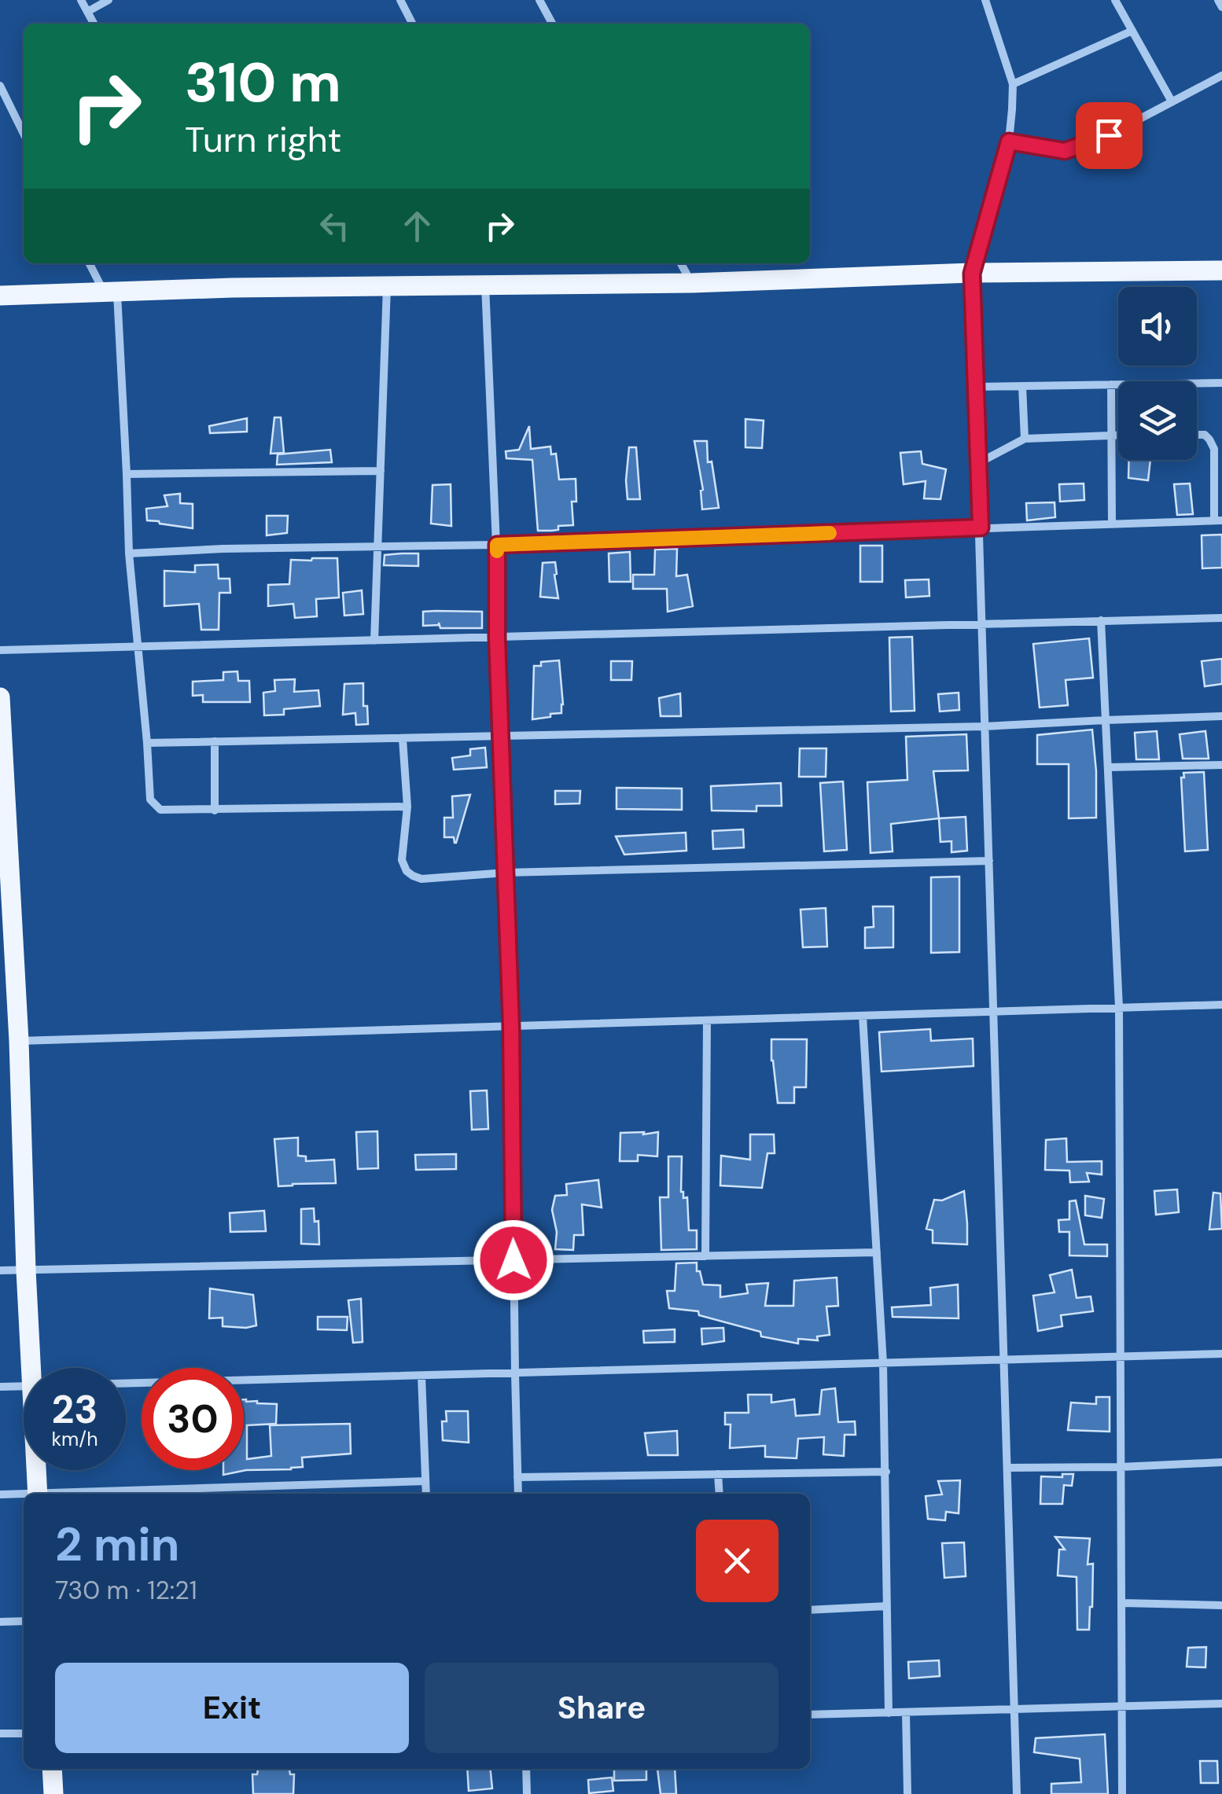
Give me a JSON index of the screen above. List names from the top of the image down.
{
  "page": {
    "turn": ["310 m", "Turn right"],
    "speed": "23 km/h",
    "limit": "30",
    "heading": ["2 min", "730 m · 12:21"],
    "buttons": ["Exit", "Share"]
  }
}
